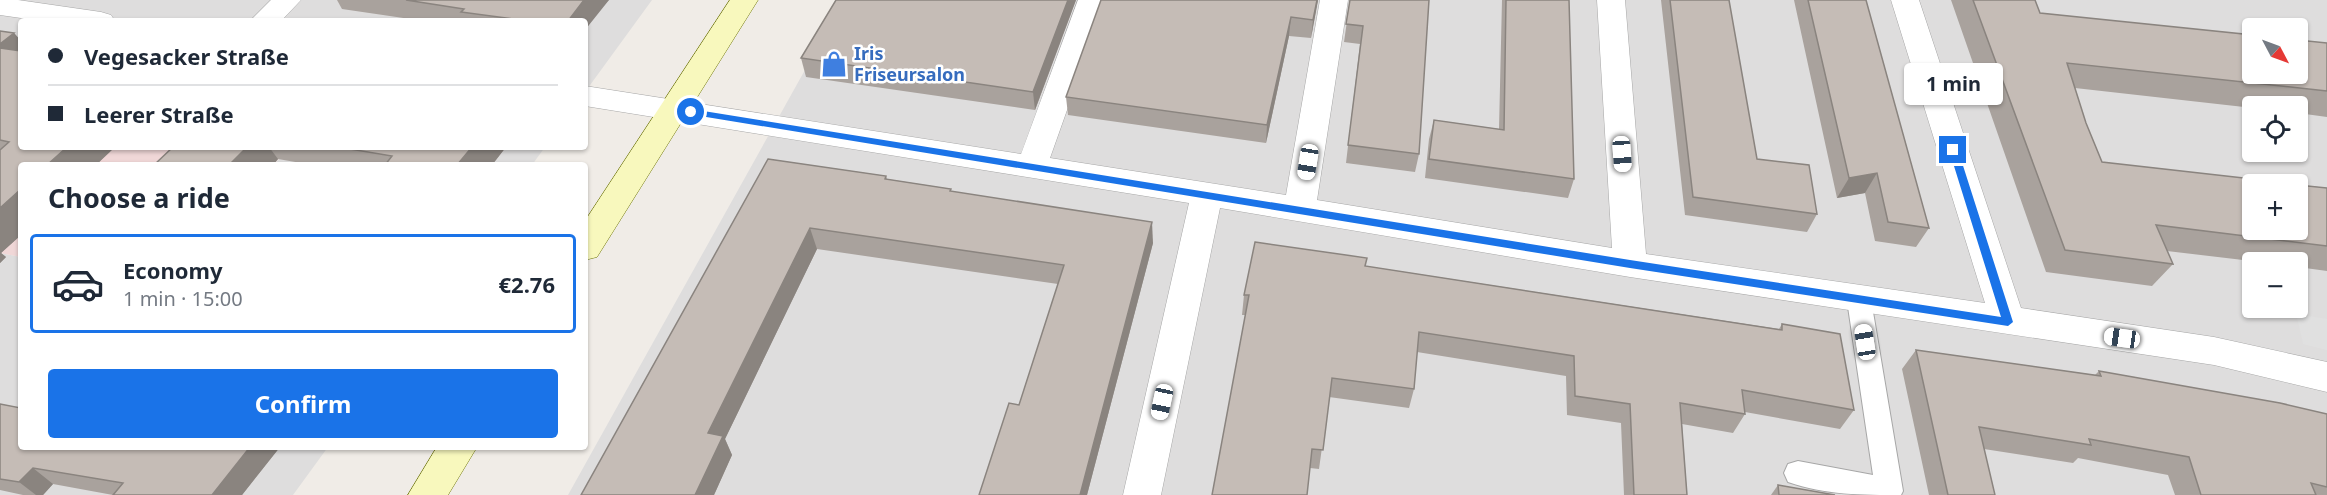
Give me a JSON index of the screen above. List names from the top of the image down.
{
  "places": {
    "shop": ["Iris Friseursalon"]
  },
  "north": "bottom right",
  "page": {
    "map_buttons": ["+", "−"],
    "banner": ["Vegesacker Straße", "Leerer Straße"],
    "bubble": "1 min",
    "heading": "Choose a ride",
    "list": [
      {
        "name": "Economy",
        "note": "1 min · 15:00",
        "value": "€2.76"
      }
    ],
    "buttons": "Confirm"
  }
}
